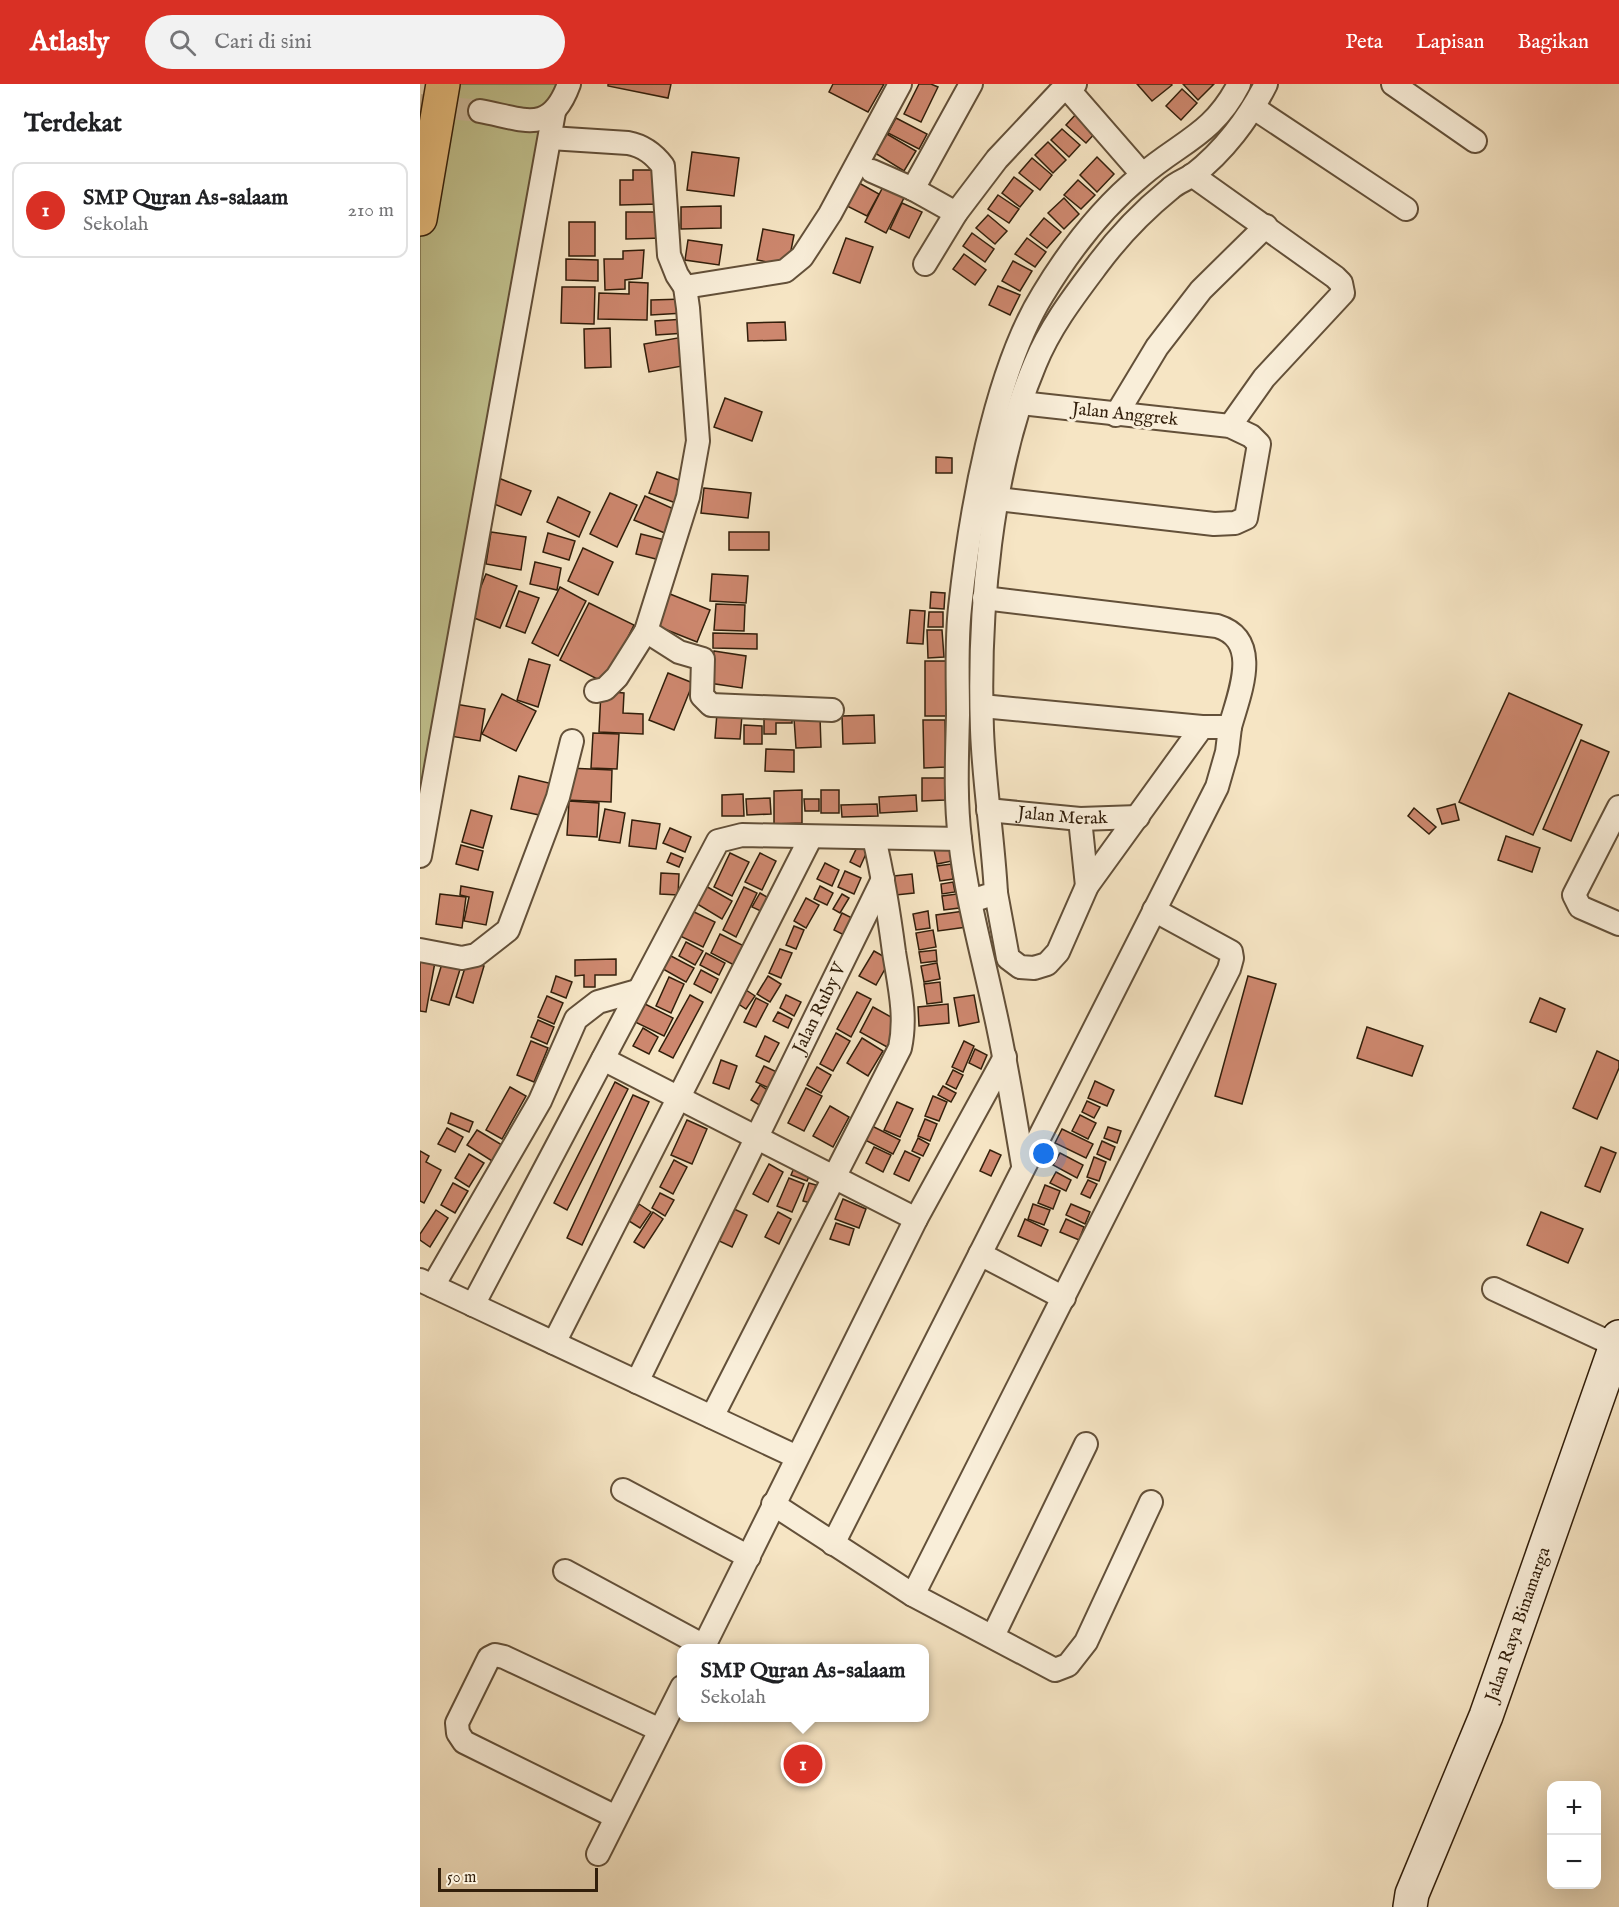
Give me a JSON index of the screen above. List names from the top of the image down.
{
  "streets": {
    "street": [
      "Jalan Anggrek",
      "Jalan Merak",
      "Jalan Ruby V",
      "Jalan Raya Binamarga"
    ]
  },
  "scale_bar": "50 m",
  "page": {
    "header": "Atlasly",
    "search": "Cari di sini",
    "nav": ["Peta", "Lapisan", "Bagikan"],
    "heading": "Terdekat",
    "list": [
      {
        "mark": "1",
        "name": "SMP Quran As-salaam",
        "note": "Sekolah",
        "value": "210 m"
      }
    ],
    "popup": ["SMP Quran As-salaam", "Sekolah"],
    "pins": "1",
    "map_buttons": ["+", "−"],
    "scale": "50 m"
  }
}
